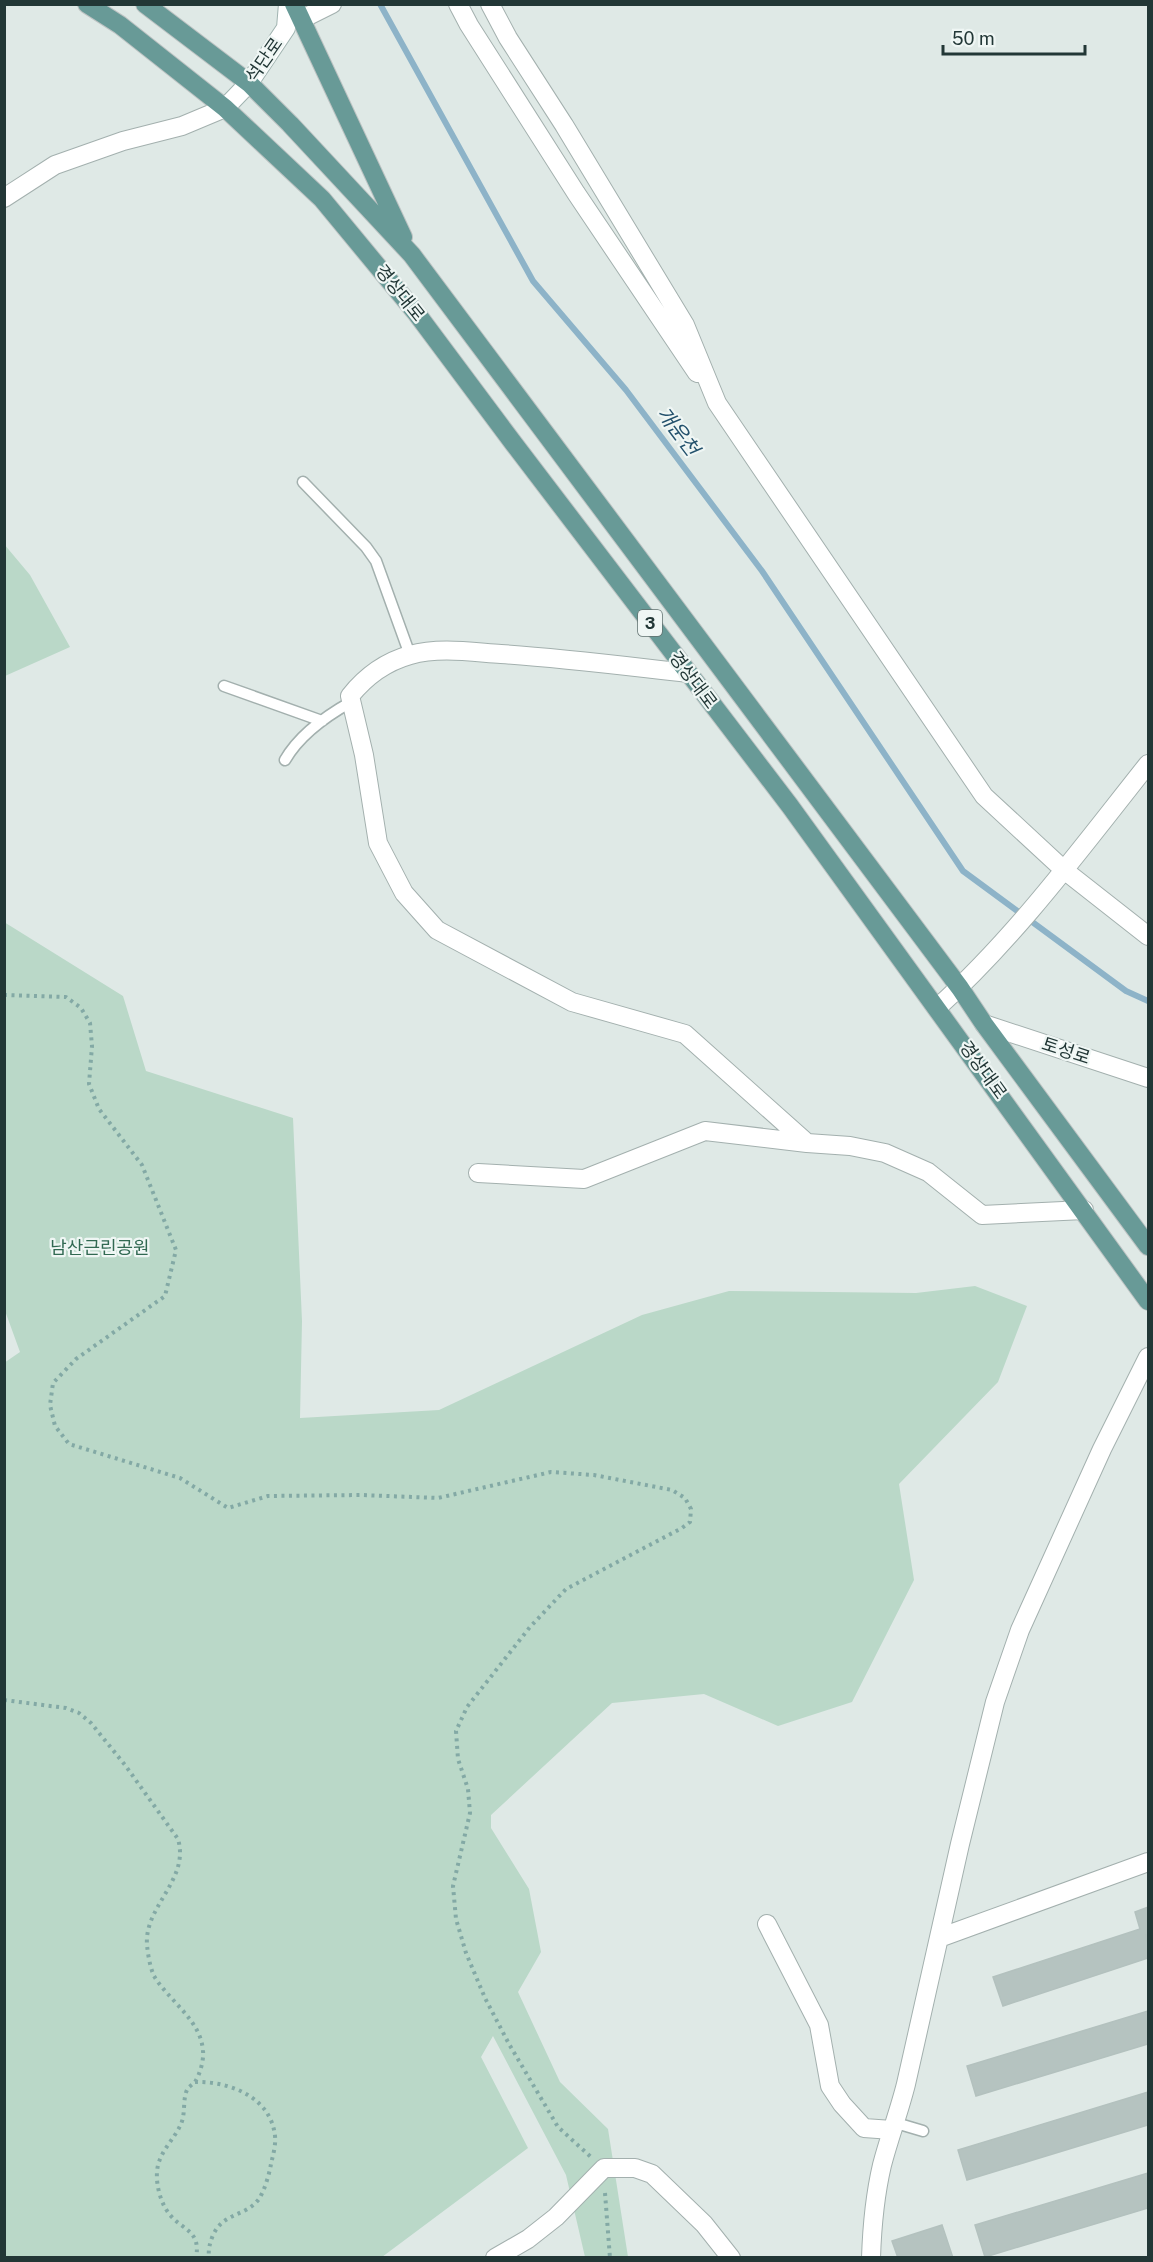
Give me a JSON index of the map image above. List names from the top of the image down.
{
  "streets": {
    "main road": ["경상대로", "3"],
    "street": ["석단로", "토성로"]
  },
  "crossings": [
    ["석단로", "경상대로"],
    ["경상대로", "토성로"]
  ],
  "water": ["개운천"],
  "parks": ["남산근린공원"],
  "scale_bar": "50 m"
}
